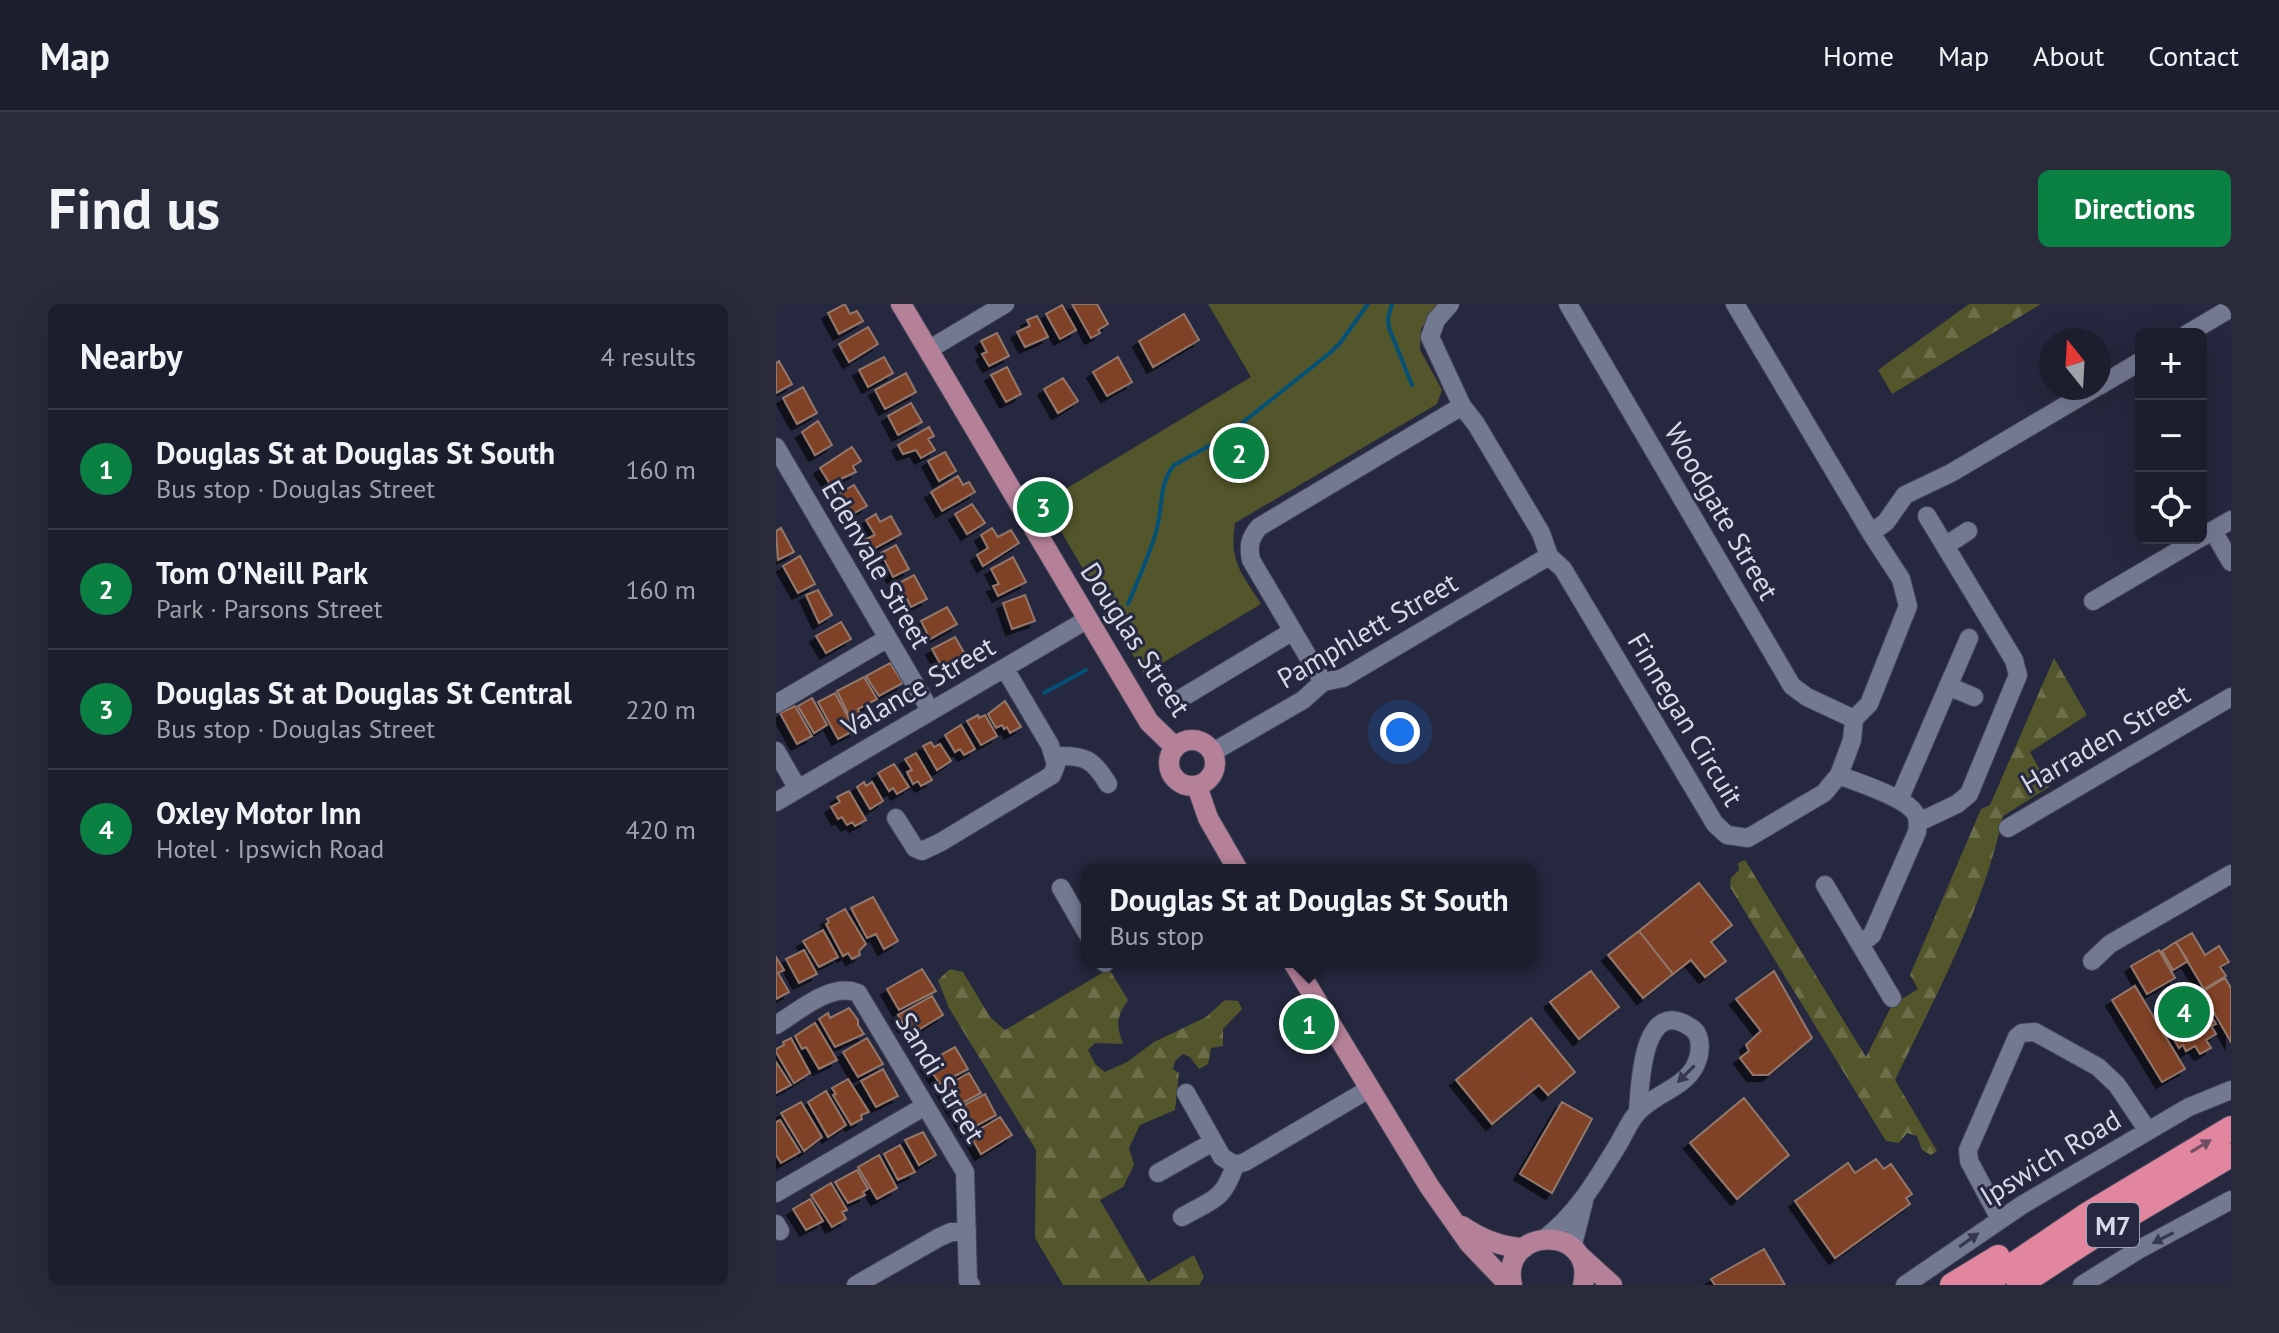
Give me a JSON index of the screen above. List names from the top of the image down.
{
  "streets": {
    "highway": ["M7"],
    "main road": ["Douglas Street"],
    "street": [
      "Woodgate Street",
      "Edenvale Street",
      "Pamphlett Street",
      "Valance Street",
      "Finnegan Circuit",
      "Harraden Street",
      "Sandi Street",
      "Ipswich Road"
    ]
  },
  "crossings": [
    ["Woodgate Street", "Finnegan Circuit"],
    ["Edenvale Street", "Valance Street"],
    ["Pamphlett Street", "Douglas Street"],
    ["Pamphlett Street", "Finnegan Circuit"],
    ["Douglas Street", "Valance Street"]
  ],
  "north": "top",
  "page": {
    "header": "Map",
    "nav": [
      "Home",
      "Map",
      "About",
      "Contact"
    ],
    "buttons": "Directions",
    "title": "Find us",
    "heading": ["Nearby", "4 results"],
    "map_buttons": ["+", "−"],
    "list": [
      {
        "mark": "1",
        "name": "Douglas St at Douglas St South",
        "note": "Bus stop · Douglas Street",
        "value": "160 m"
      },
      {
        "mark": "2",
        "name": "Tom O'Neill Park",
        "note": "Park · Parsons Street",
        "value": "160 m"
      },
      {
        "mark": "3",
        "name": "Douglas St at Douglas St Central",
        "note": "Bus stop · Douglas Street",
        "value": "220 m"
      },
      {
        "mark": "4",
        "name": "Oxley Motor Inn",
        "note": "Hotel · Ipswich Road",
        "value": "420 m"
      }
    ],
    "pins": [
      "2",
      "3",
      "4",
      "1"
    ],
    "popup": ["Douglas St at Douglas St South", "Bus stop"]
  }
}
